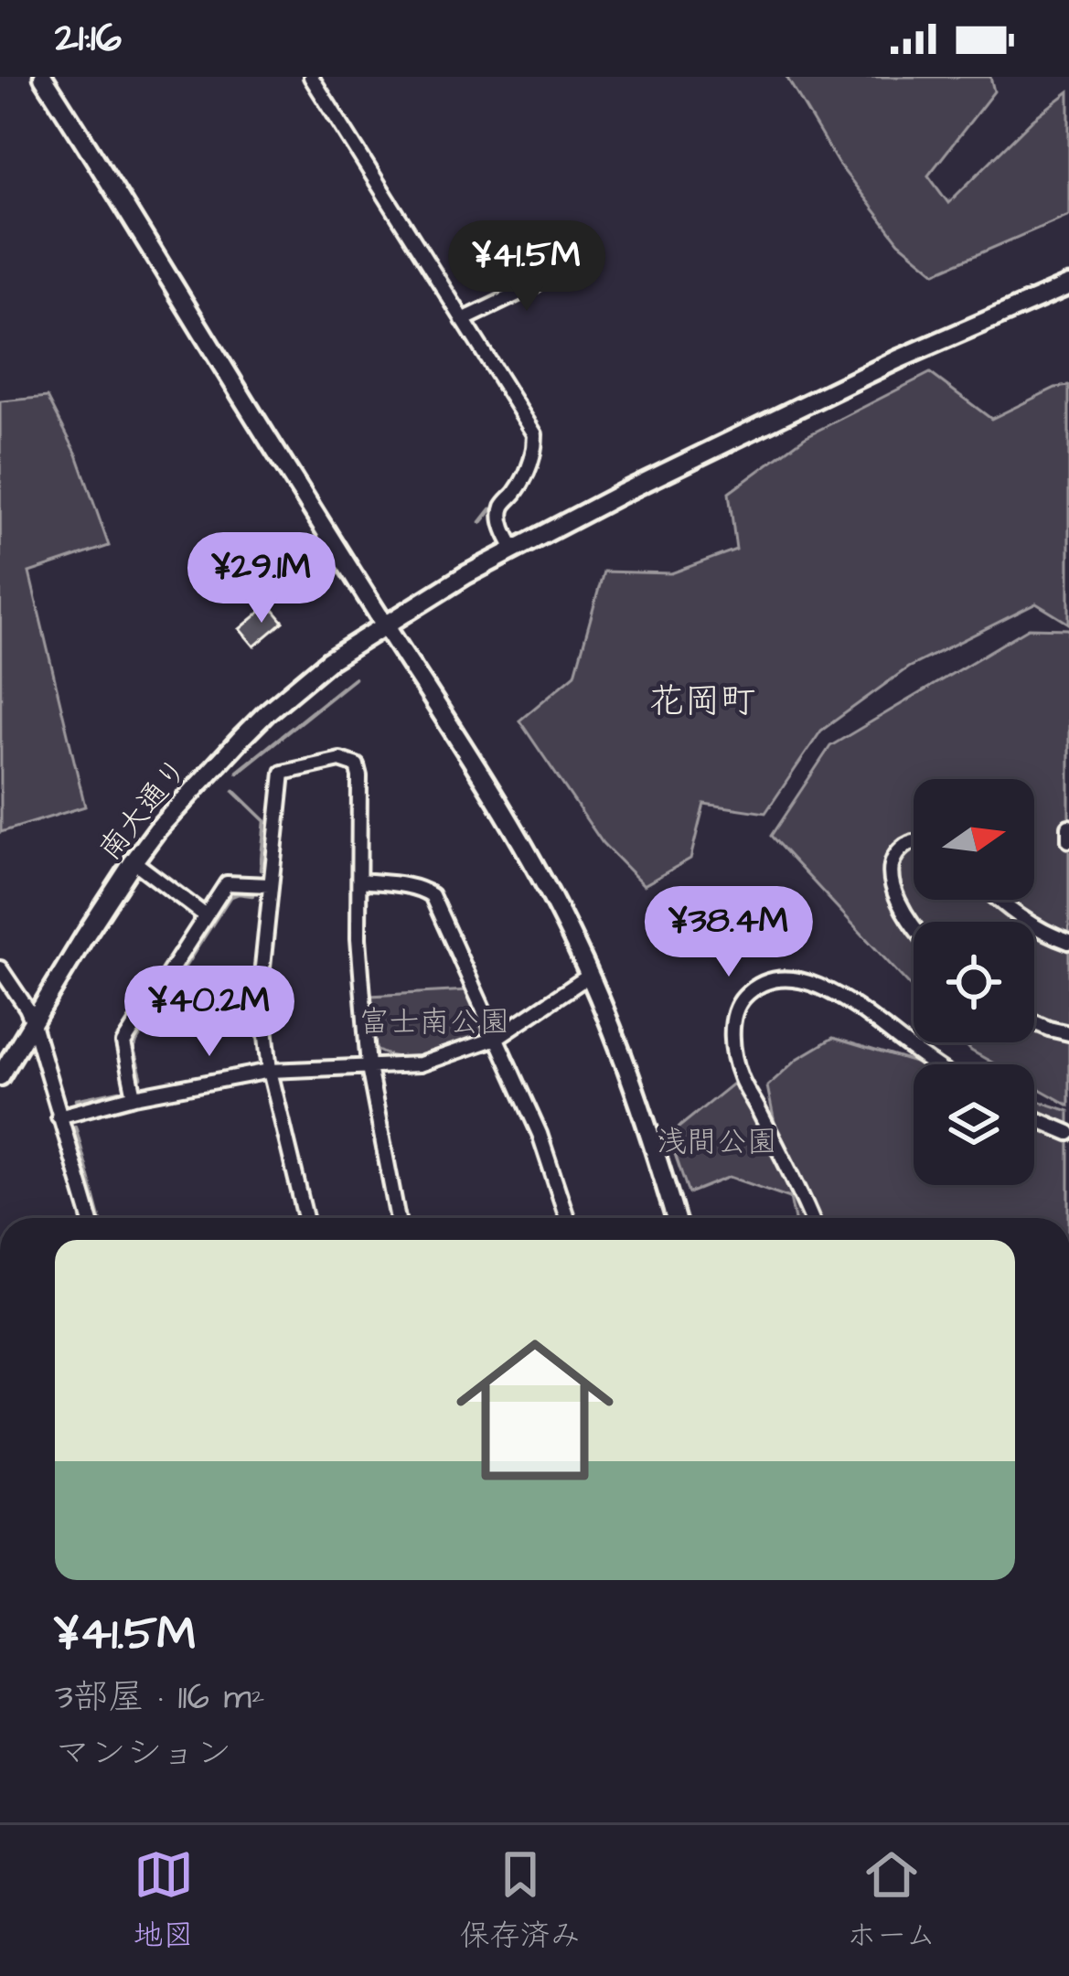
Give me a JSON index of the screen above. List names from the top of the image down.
{
  "streets": {
    "street": ["南大通り"]
  },
  "districts": ["花岡町"],
  "parks": ["富士南公園", "浅間公園"],
  "north": "right",
  "page": {
    "status": "21:16",
    "price": [
      "¥41.5M",
      "¥29.1M",
      "¥38.4M",
      "¥40.2M"
    ],
    "list": [
      {
        "name": "¥41.5M",
        "note": "3部屋 · 116 m² · マンション"
      }
    ],
    "tabs": ["地図", "保存済み", "ホーム"]
  }
}
